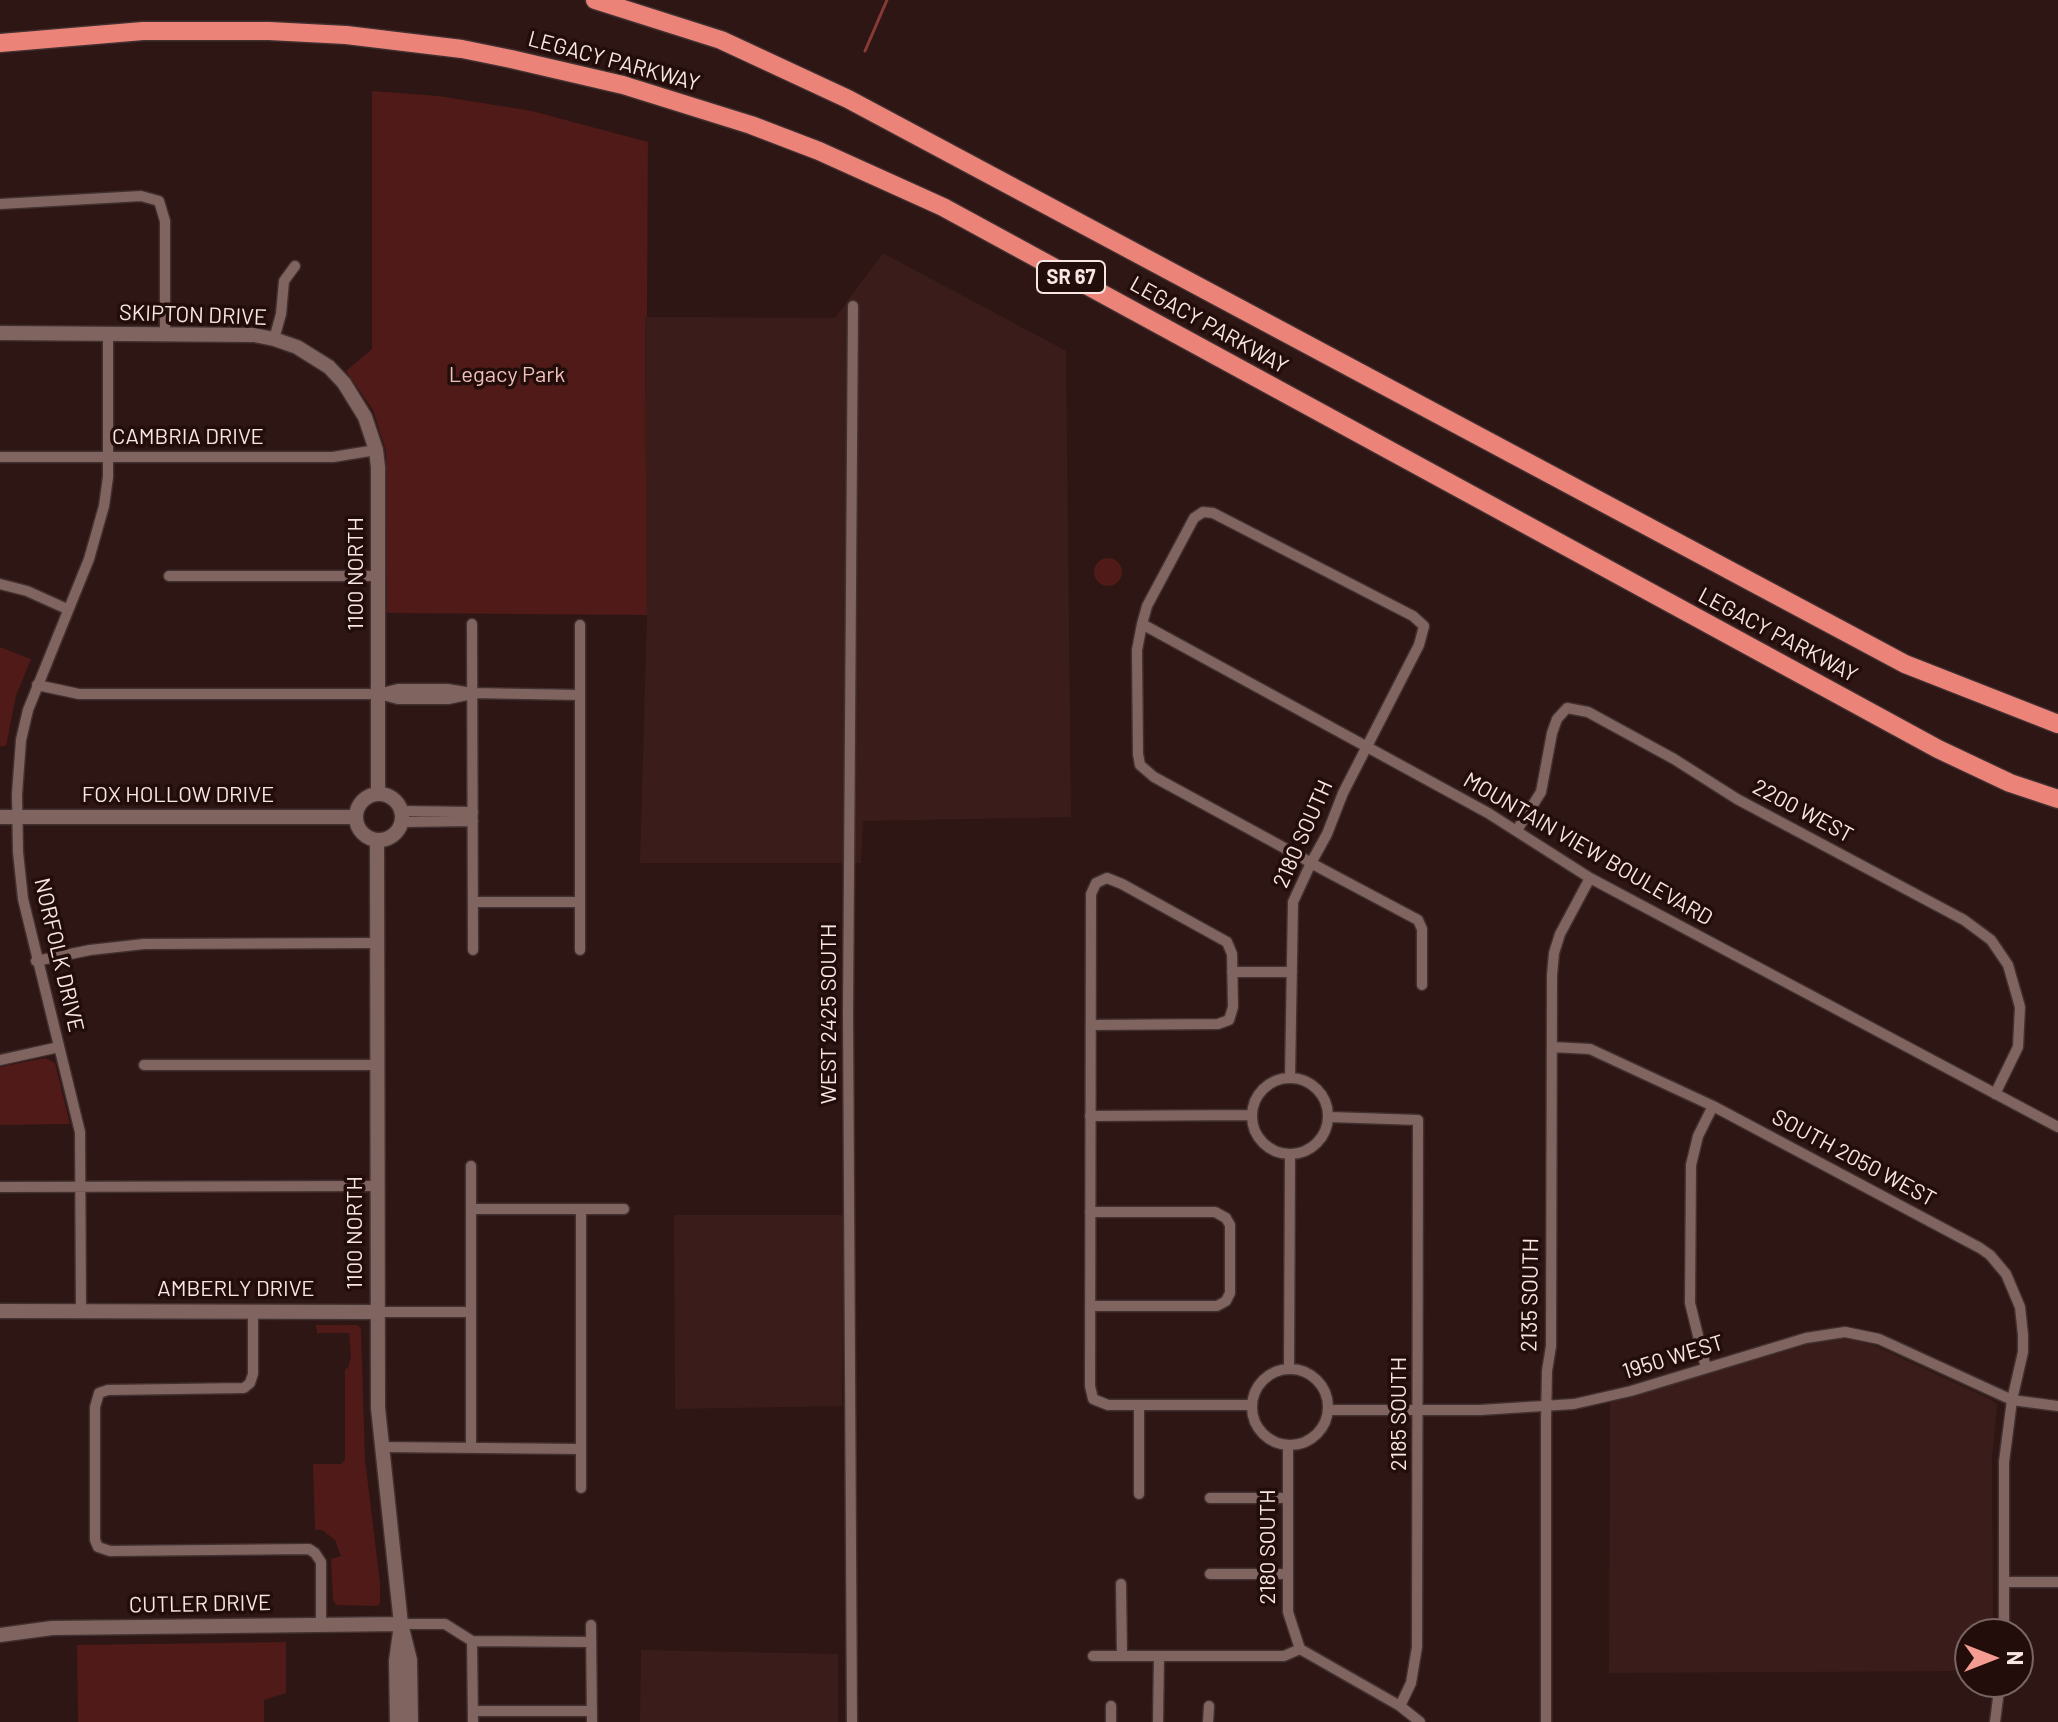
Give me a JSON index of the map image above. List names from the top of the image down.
{
  "streets": {
    "highway": ["LEGACY PARKWAY", "SR 67"],
    "street": [
      "SKIPTON DRIVE",
      "CAMBRIA DRIVE",
      "1100 NORTH",
      "FOX HOLLOW DRIVE",
      "2200 WEST",
      "2180 SOUTH",
      "MOUNTAIN VIEW BOULEVARD",
      "NORFOLK DRIVE",
      "WEST 2425 SOUTH",
      "SOUTH 2050 WEST",
      "AMBERLY DRIVE",
      "2135 SOUTH",
      "1950 WEST",
      "2185 SOUTH",
      "CUTLER DRIVE"
    ]
  },
  "crossings": [
    ["SKIPTON DRIVE", "CAMBRIA DRIVE"],
    ["SKIPTON DRIVE", "1100 NORTH"],
    ["SKIPTON DRIVE", "NORFOLK DRIVE"],
    ["CAMBRIA DRIVE", "1100 NORTH"],
    ["CAMBRIA DRIVE", "NORFOLK DRIVE"],
    ["1100 NORTH", "FOX HOLLOW DRIVE"],
    ["1100 NORTH", "AMBERLY DRIVE"],
    ["1100 NORTH", "CUTLER DRIVE"],
    ["FOX HOLLOW DRIVE", "NORFOLK DRIVE"],
    ["2200 WEST", "MOUNTAIN VIEW BOULEVARD"],
    ["2180 SOUTH", "MOUNTAIN VIEW BOULEVARD"],
    ["2180 SOUTH", "1950 WEST"],
    ["2180 SOUTH", "2185 SOUTH"],
    ["MOUNTAIN VIEW BOULEVARD", "2135 SOUTH"],
    ["NORFOLK DRIVE", "AMBERLY DRIVE"],
    ["SOUTH 2050 WEST", "2135 SOUTH"],
    ["SOUTH 2050 WEST", "1950 WEST"],
    ["2135 SOUTH", "1950 WEST"],
    ["1950 WEST", "2185 SOUTH"]
  ],
  "parks": ["Legacy Park"],
  "north": "right"
}
